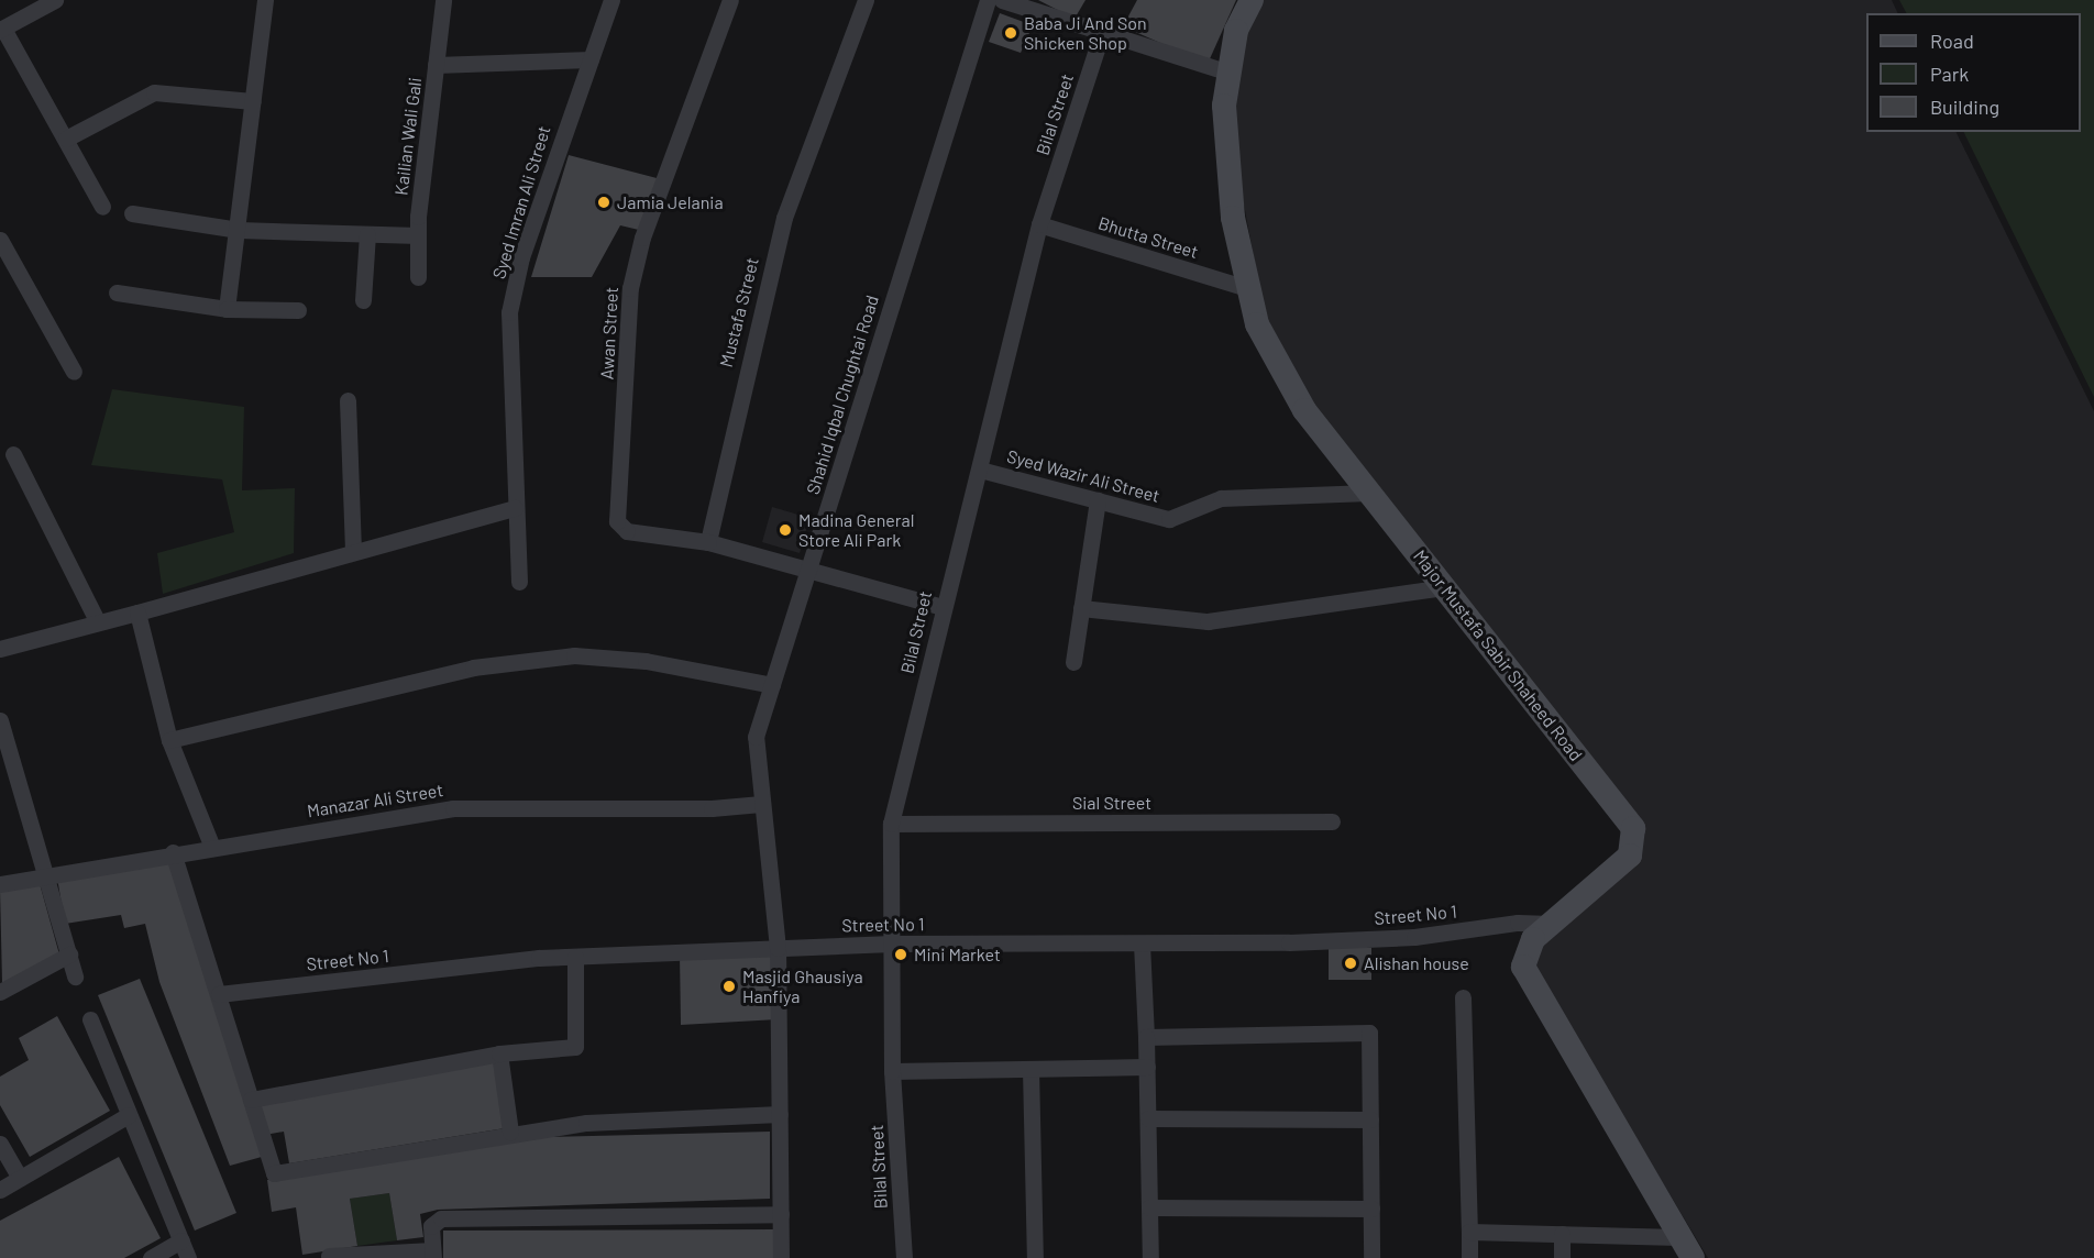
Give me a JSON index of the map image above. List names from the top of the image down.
{
  "streets": {
    "street": [
      "Bilal Street",
      "Kailian Wali Gali",
      "Syed Imran Ali Street",
      "Bhutta Street",
      "Mustafa Street",
      "Awan Street",
      "Shahid Iqbal Chughtai Road",
      "Syed Wazir Ali Street",
      "Major Mustafa Sabir Shaheed Road",
      "Manazar Ali Street",
      "Sial Street",
      "Street No 1"
    ]
  },
  "crossings": [
    ["Bilal Street", "Bhutta Street"],
    ["Bilal Street", "Syed Wazir Ali Street"],
    ["Bilal Street", "Sial Street"],
    ["Bilal Street", "Street No 1"],
    ["Bhutta Street", "Major Mustafa Sabir Shaheed Road"],
    ["Mustafa Street", "Awan Street"],
    ["Shahid Iqbal Chughtai Road", "Manazar Ali Street"],
    ["Shahid Iqbal Chughtai Road", "Street No 1"],
    ["Syed Wazir Ali Street", "Major Mustafa Sabir Shaheed Road"],
    ["Major Mustafa Sabir Shaheed Road", "Street No 1"]
  ],
  "places": [
    "Baba Ji And Son Shicken Shop",
    "Jamia Jelania",
    "Madina General Store Ali Park",
    "Mini Market",
    "Alishan house",
    "Masjid Ghausiya Hanfiya"
  ],
  "legend": ["Road", "Park", "Building"]
}
